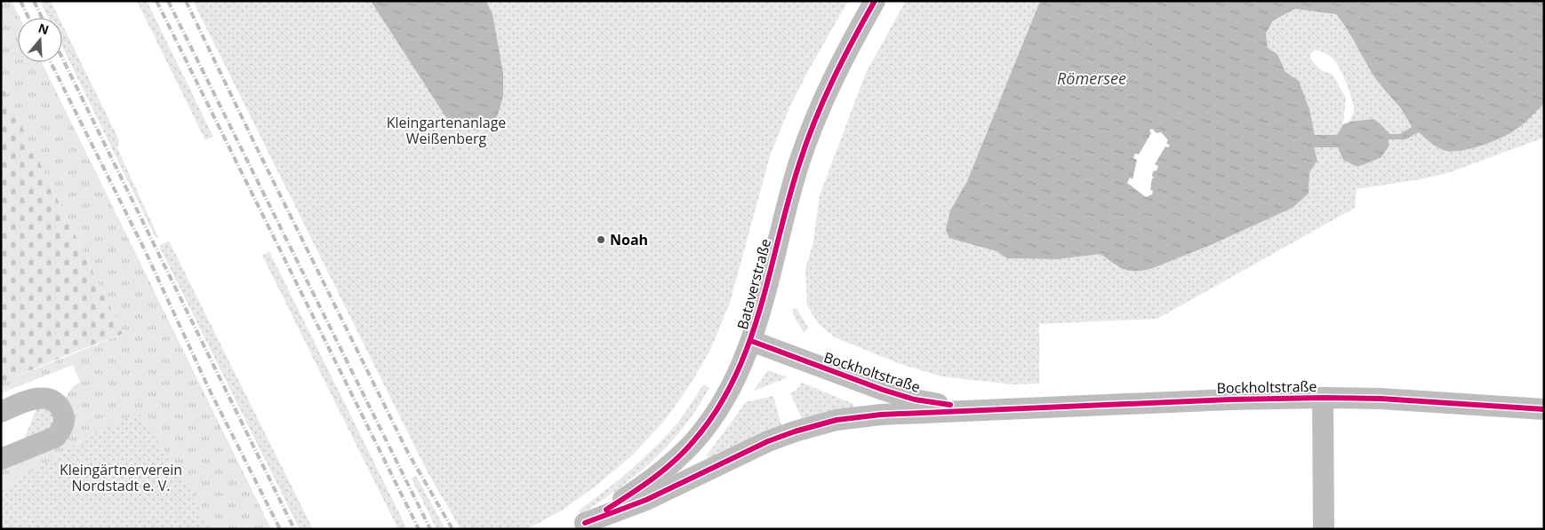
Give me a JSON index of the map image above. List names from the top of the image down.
{
  "streets": {
    "street": ["Bataverstraße", "Bockholtstraße"]
  },
  "crossings": [
    ["Bataverstraße", "Bockholtstraße"]
  ],
  "water": ["Römersee"],
  "parks": ["Kleingartenanlage Weißenberg", "Kleingärtnerverein Nordstadt e. V."],
  "places": ["Noah"],
  "north": "top"
}
